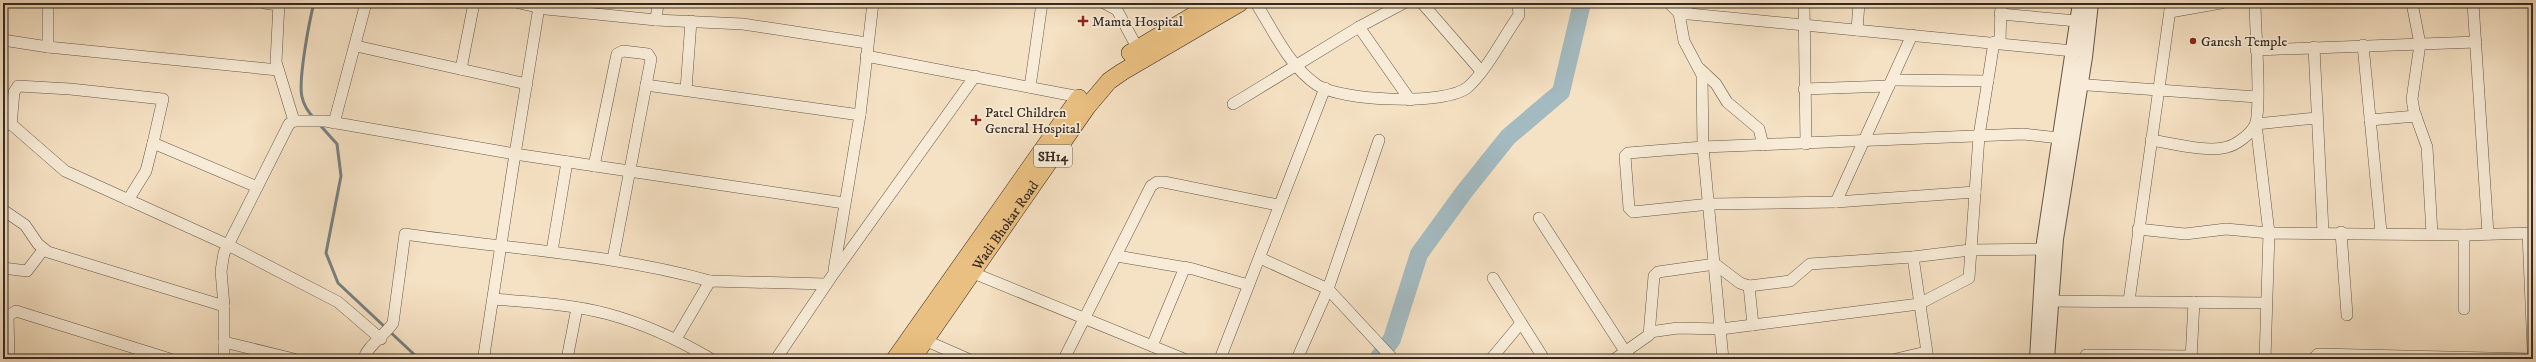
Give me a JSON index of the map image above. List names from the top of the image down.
{
  "streets": {
    "main road": ["SH14", "Wadi Bhokar Road"]
  },
  "places": {
    "health": ["Mamta Hospital", "Patel Children General Hospital"],
    "other": ["Ganesh Temple"]
  }
}
